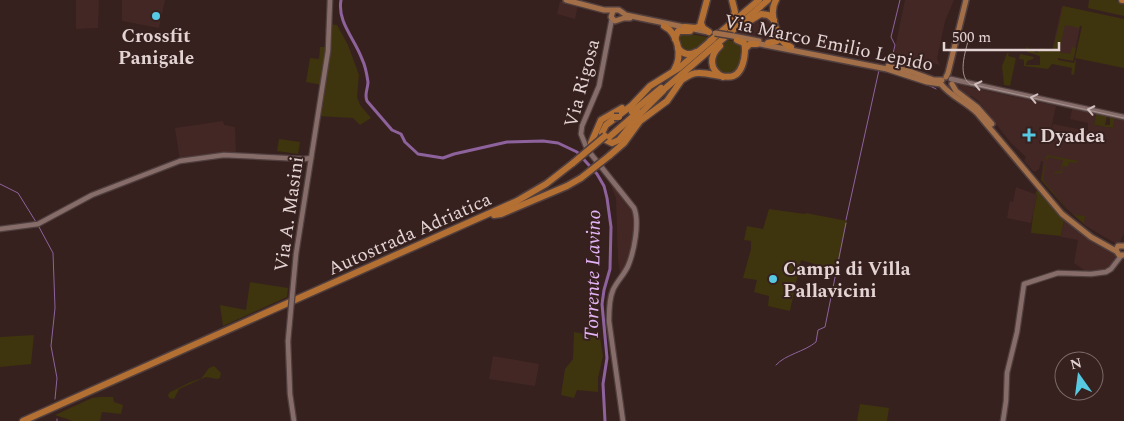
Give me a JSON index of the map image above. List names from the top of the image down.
{
  "streets": {
    "highway": ["Autostrada Adriatica"],
    "main road": ["Via Marco Emilio Lepido"],
    "street": ["Via Rigosa", "Via A. Masini"]
  },
  "crossings": [
    ["Via Marco Emilio Lepido", "Via Rigosa"]
  ],
  "water": ["Torrente Lavino"],
  "places": {
    "other": ["Crossfit Panigale", "Campi di Villa Pallavicini"],
    "health": ["Dyadea"]
  },
  "scale_bar": "500 m",
  "north": "top"
}
